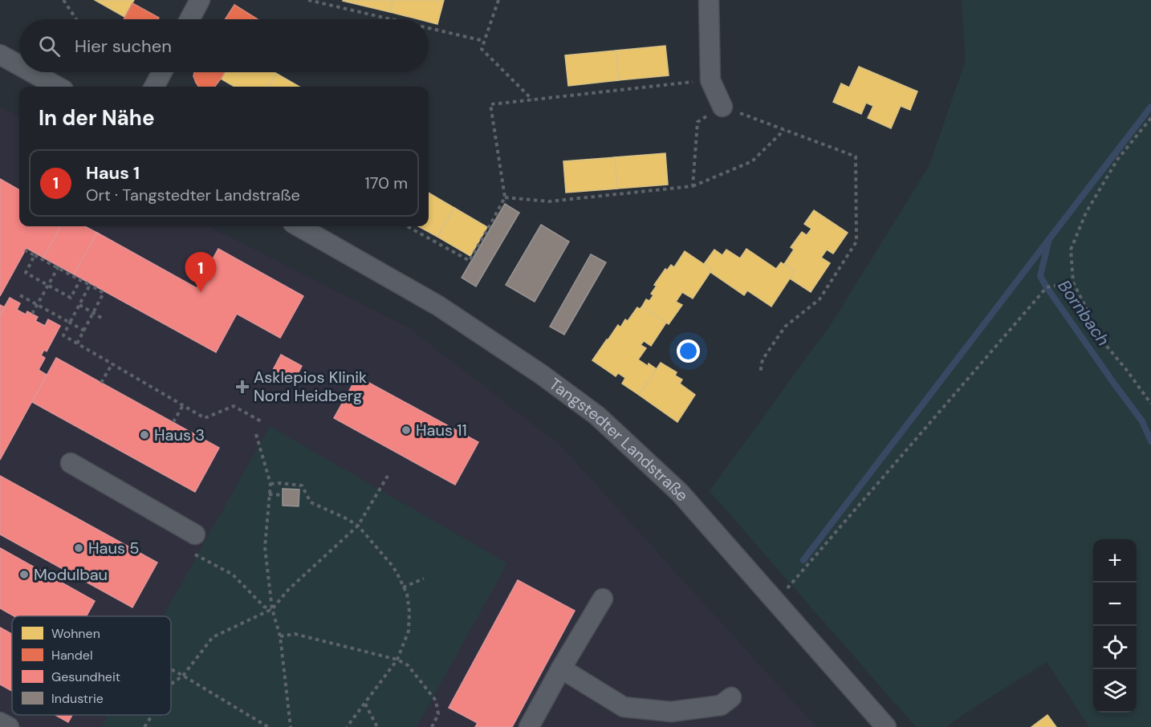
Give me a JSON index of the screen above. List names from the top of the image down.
{
  "streets": {
    "street": ["Tangstedter Landstraße"]
  },
  "water": ["Bornbach"],
  "places": {
    "health": ["Asklepios Klinik Nord Heidberg"],
    "other": [
      "Haus 11",
      "Haus 3",
      "Haus 5",
      "Modulbau"
    ]
  },
  "legend": [
    "Wohnen",
    "Handel",
    "Gesundheit",
    "Industrie"
  ],
  "page": {
    "search": "Hier suchen",
    "heading": "In der Nähe",
    "list": [
      {
        "mark": "1",
        "name": "Haus 1",
        "note": "Ort · Tangstedter Landstraße",
        "value": "170 m"
      }
    ],
    "pins": "1",
    "map_buttons": ["+", "−"]
  }
}
